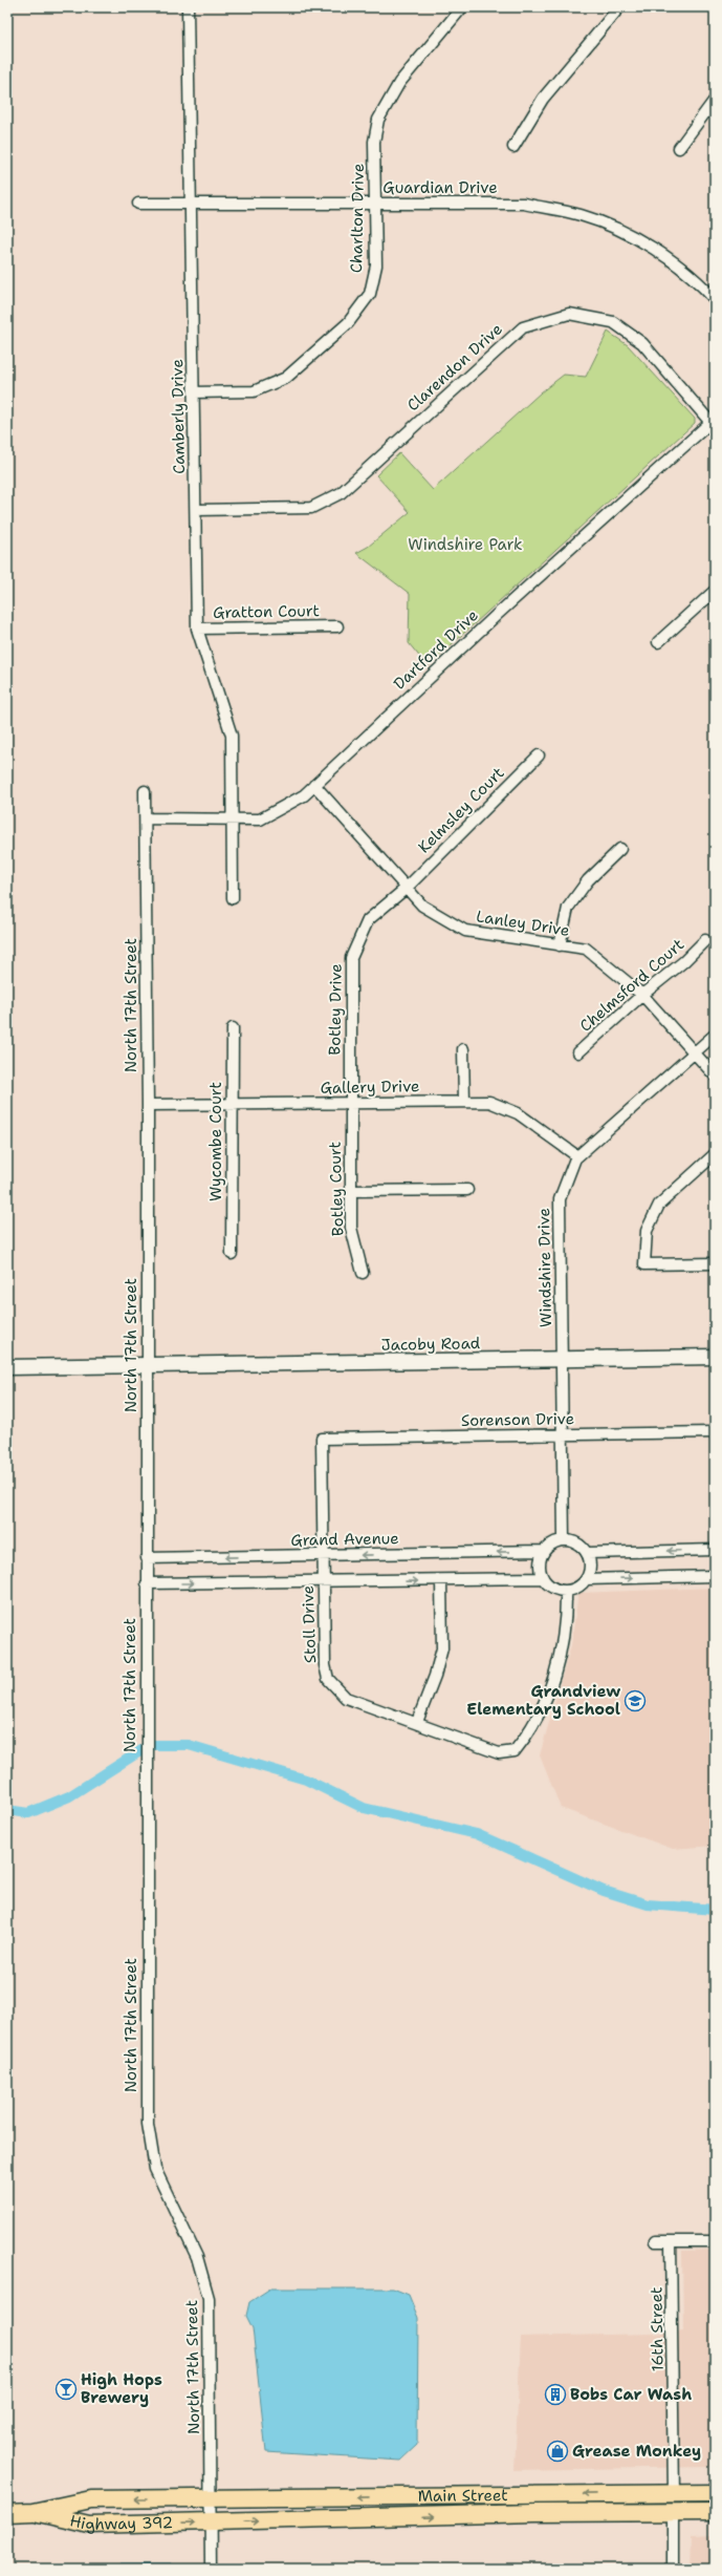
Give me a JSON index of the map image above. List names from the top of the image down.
{
  "streets": {
    "main road": ["Main Street", "Highway 392"],
    "street": [
      "Guardian Drive",
      "Charlton Drive",
      "Clarendon Drive",
      "Camberly Drive",
      "Gratton Court",
      "Dartford Drive",
      "Kelmsley Court",
      "Lanley Drive",
      "Chelmsford Court",
      "North 17th Street",
      "Botley Drive",
      "Gallery Drive",
      "Wycombe Court",
      "Botley Court",
      "Windshire Drive",
      "Jacoby Road",
      "Sorenson Drive",
      "Grand Avenue",
      "Stoll Drive",
      "16th Street"
    ]
  },
  "crossings": [
    ["Guardian Drive", "Charlton Drive"],
    ["Guardian Drive", "Camberly Drive"],
    ["Charlton Drive", "Camberly Drive"],
    ["Clarendon Drive", "Camberly Drive"],
    ["Clarendon Drive", "Dartford Drive"],
    ["Camberly Drive", "Gratton Court"],
    ["Camberly Drive", "Dartford Drive"],
    ["Dartford Drive", "Lanley Drive"],
    ["Dartford Drive", "North 17th Street"],
    ["Kelmsley Court", "Lanley Drive"],
    ["Kelmsley Court", "Botley Drive"],
    ["Lanley Drive", "Chelmsford Court"],
    ["Lanley Drive", "Botley Drive"],
    ["Lanley Drive", "Windshire Drive"],
    ["North 17th Street", "Gallery Drive"],
    ["North 17th Street", "Jacoby Road"],
    ["North 17th Street", "Grand Avenue"],
    ["North 17th Street", "Main Street"],
    ["North 17th Street", "Highway 392"],
    ["Botley Drive", "Gallery Drive"],
    ["Botley Drive", "Botley Court"],
    ["Gallery Drive", "Wycombe Court"],
    ["Gallery Drive", "Botley Court"],
    ["Gallery Drive", "Windshire Drive"],
    ["Windshire Drive", "Jacoby Road"],
    ["Windshire Drive", "Sorenson Drive"],
    ["Windshire Drive", "Grand Avenue"],
    ["Windshire Drive", "Stoll Drive"],
    ["Sorenson Drive", "Stoll Drive"],
    ["Grand Avenue", "Stoll Drive"],
    ["16th Street", "Main Street"],
    ["Main Street", "Highway 392"]
  ],
  "parks": ["Windshire Park"],
  "places": {
    "school or university": ["Grandview Elementary School"],
    "bar": ["High Hops Brewery"],
    "building": ["Bobs Car Wash"],
    "shop": ["Grease Monkey"]
  }
}
